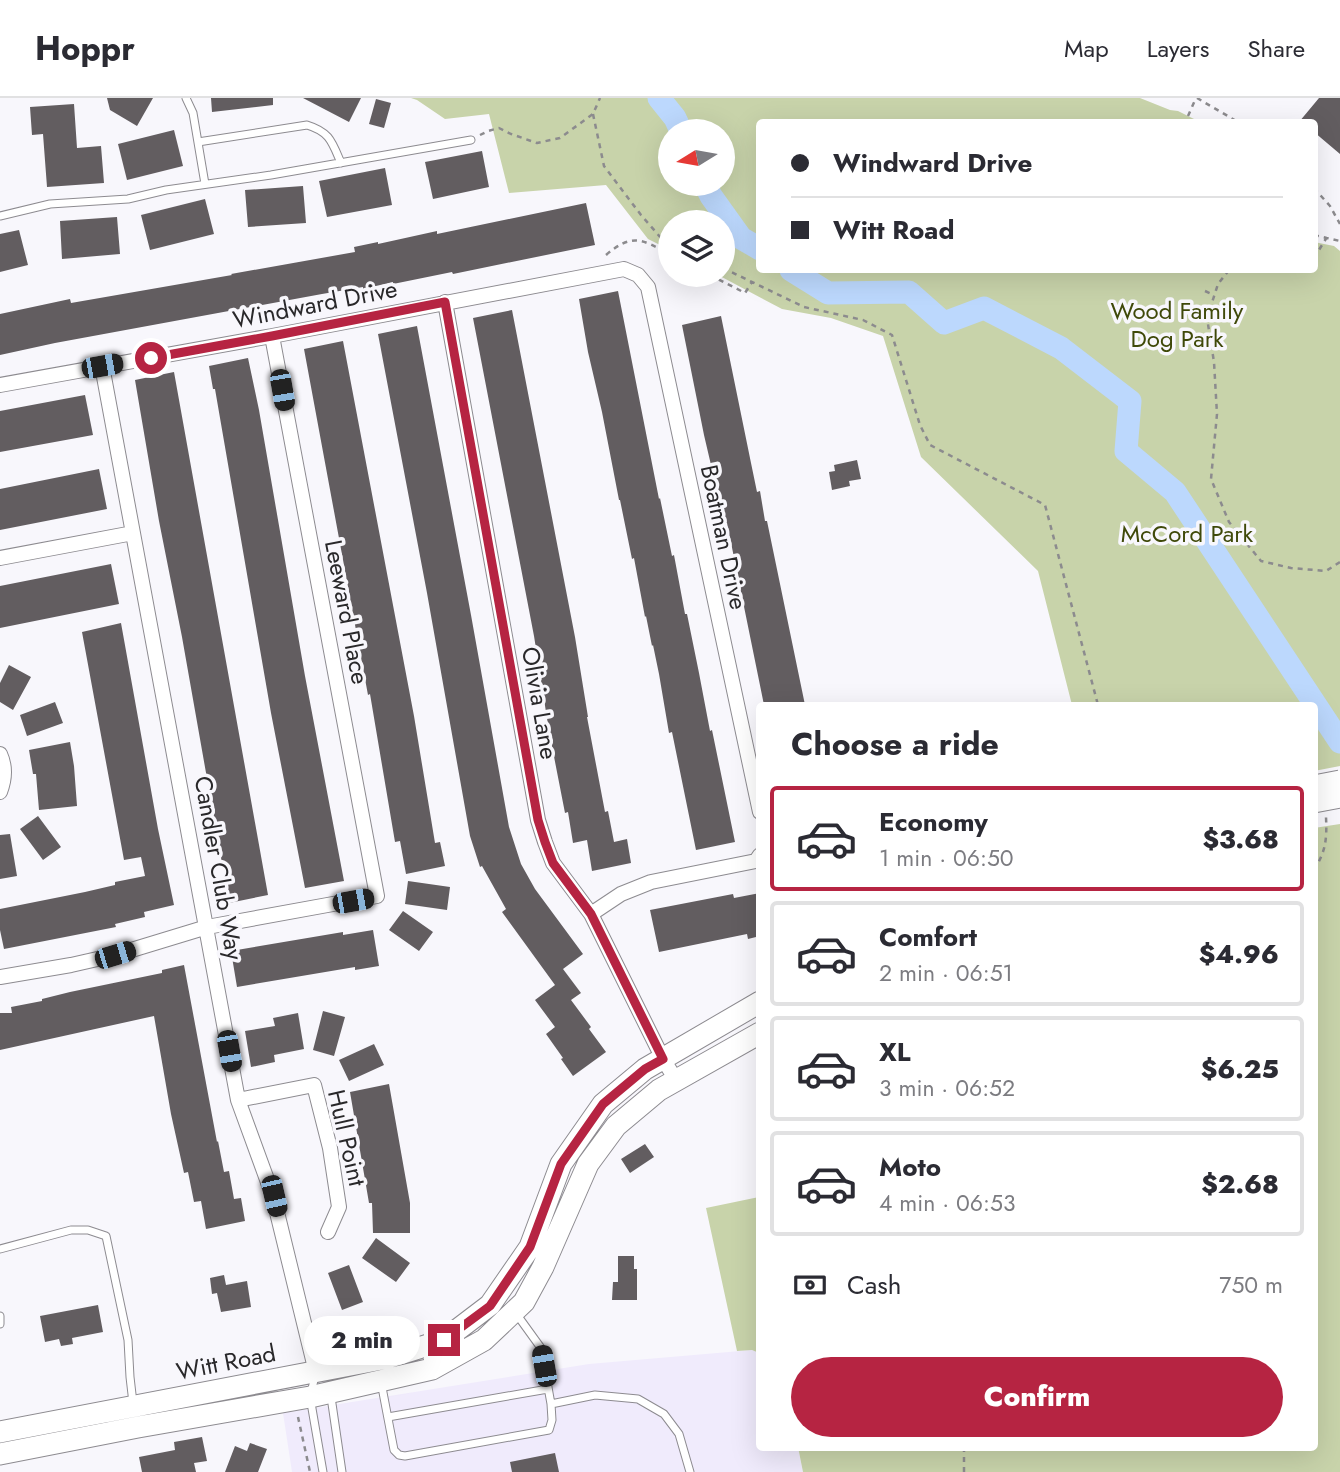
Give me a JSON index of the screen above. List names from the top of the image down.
{
  "streets": {
    "street": [
      "Windward Drive",
      "Boatman Drive",
      "Leeward Place",
      "Olivia Lane",
      "Candler Club Way",
      "Hull Point",
      "Witt Road"
    ]
  },
  "crossings": [
    ["Windward Drive", "Boatman Drive"],
    ["Windward Drive", "Leeward Place"],
    ["Windward Drive", "Olivia Lane"],
    ["Windward Drive", "Candler Club Way"],
    ["Leeward Place", "Candler Club Way"],
    ["Olivia Lane", "Witt Road"],
    ["Candler Club Way", "Hull Point"],
    ["Candler Club Way", "Witt Road"]
  ],
  "parks": ["Wood Family Dog Park", "McCord Park"],
  "north": "left",
  "page": {
    "header": "Hoppr",
    "nav": ["Map", "Layers", "Share"],
    "banner": ["Windward Drive", "Witt Road"],
    "heading": "Choose a ride",
    "list": [
      {
        "name": "Economy",
        "note": "1 min · 06:50",
        "value": "$3.68"
      },
      {
        "name": "Comfort",
        "note": "2 min · 06:51",
        "value": "$4.96"
      },
      {
        "name": "XL",
        "note": "3 min · 06:52",
        "value": "$6.25"
      },
      {
        "name": "Moto",
        "note": "4 min · 06:53",
        "value": "$2.68"
      }
    ],
    "pay": ["Cash", "750 m"],
    "bubble": "2 min",
    "buttons": "Confirm"
  }
}
